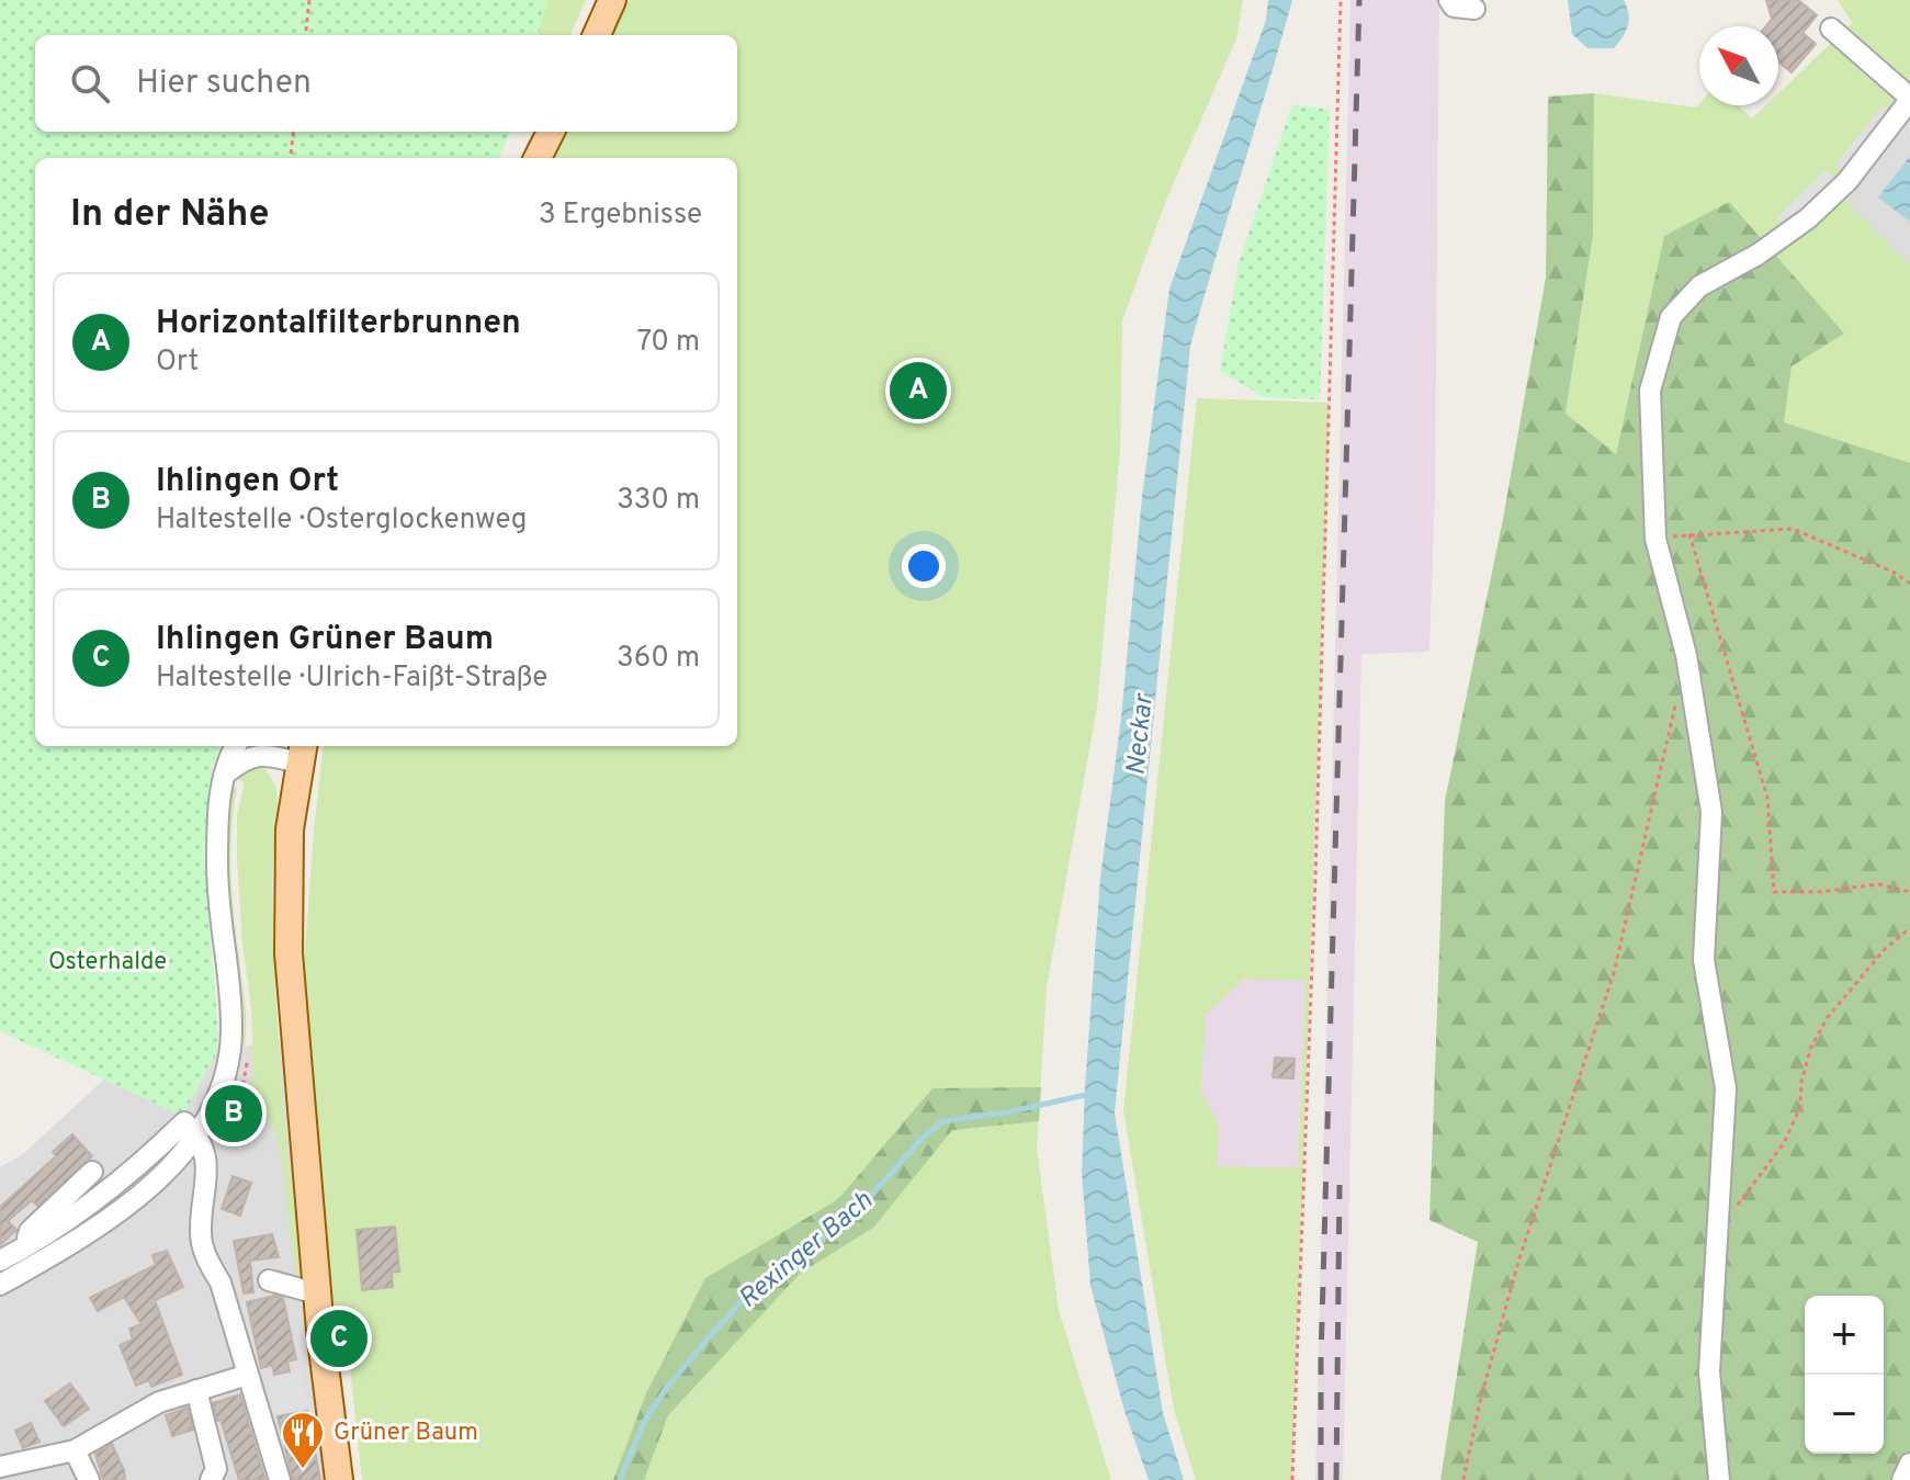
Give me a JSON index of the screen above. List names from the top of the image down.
{
  "water": ["Neckar", "Rexinger Bach"],
  "parks": ["Osterhalde"],
  "places": {
    "restaurant": ["Grüner Baum"]
  },
  "north": "top left",
  "page": {
    "search": "Hier suchen",
    "heading": ["In der Nähe", "3 Ergebnisse"],
    "list": [
      {
        "mark": "A",
        "name": "Horizontalfilterbrunnen",
        "note": "Ort",
        "value": "70 m"
      },
      {
        "mark": "B",
        "name": "Ihlingen Ort",
        "note": "Haltestelle · Osterglockenweg",
        "value": "330 m"
      },
      {
        "mark": "C",
        "name": "Ihlingen Grüner Baum",
        "note": "Haltestelle · Ulrich-Faißt-Straße",
        "value": "360 m"
      }
    ],
    "pins": ["A", "B", "C"],
    "map_buttons": ["+", "−"]
  }
}
